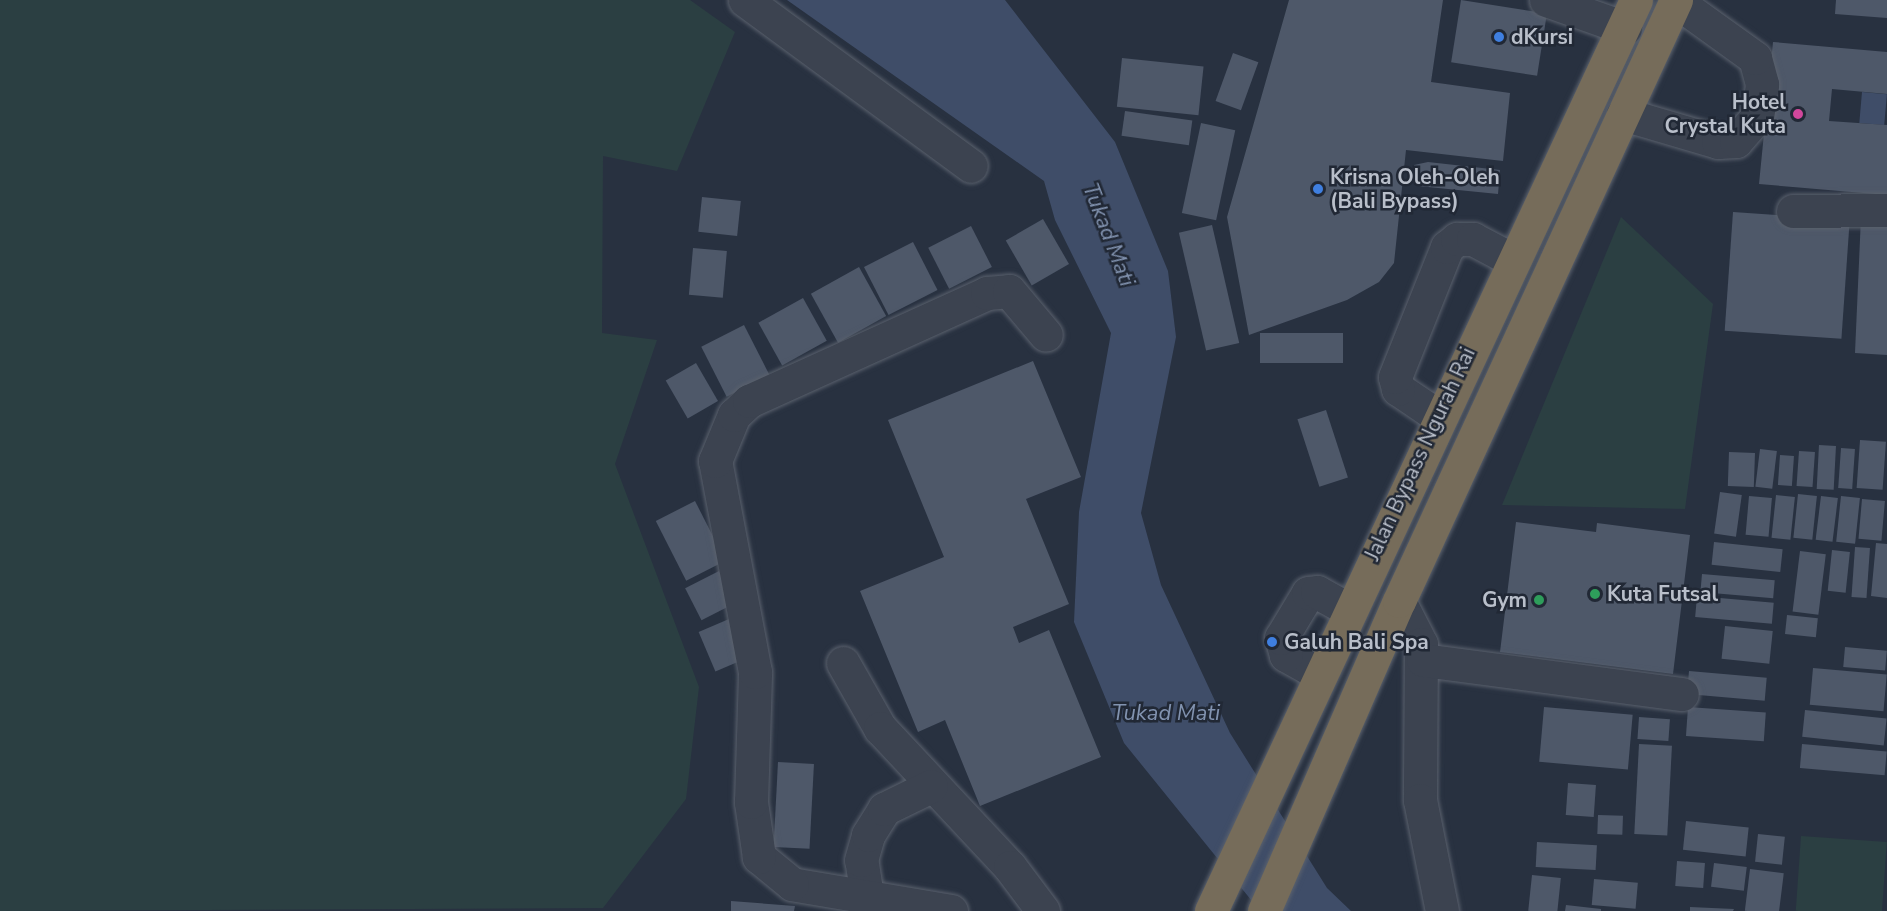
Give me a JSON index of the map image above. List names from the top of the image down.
{
  "streets": {
    "highway": ["Jalan Bypass Ngurah Rai"]
  },
  "water": ["Tukad Mati"],
  "places": [
    "dKursi",
    "Hotel Crystal Kuta",
    "Krisna Oleh-Oleh (Bali Bypass)",
    "Kuta Futsal",
    "Gym",
    "Galuh Bali Spa"
  ]
}
